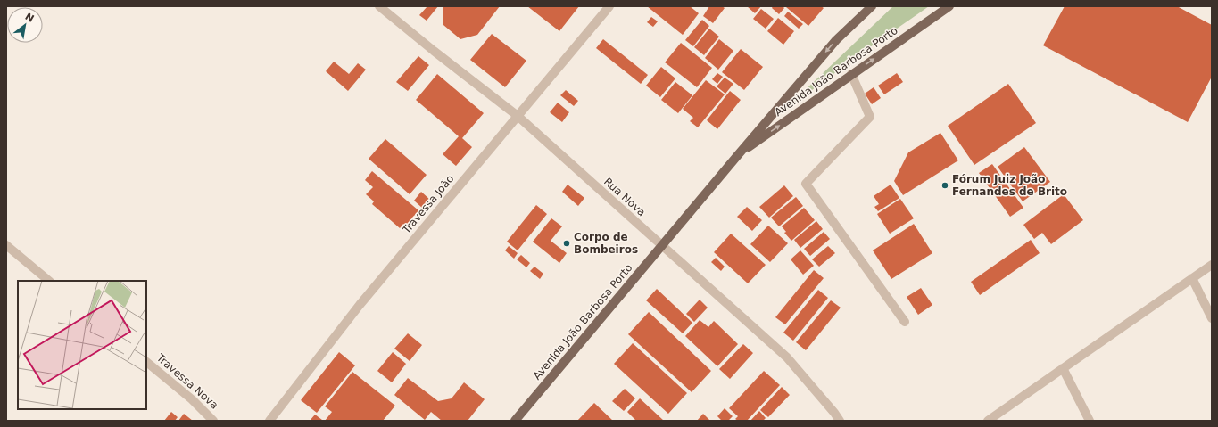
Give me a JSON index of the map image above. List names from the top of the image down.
{
  "streets": {
    "main road": ["Avenida João Barbosa Porto"],
    "street": ["Rua Nova", "Travessa João", "Travessa Nova"]
  },
  "crossings": [
    ["Avenida João Barbosa Porto", "Rua Nova"],
    ["Rua Nova", "Travessa João"]
  ],
  "places": ["Fórum Juiz João Fernandes de Brito", "Corpo de Bombeiros"],
  "north": "top right"
}
